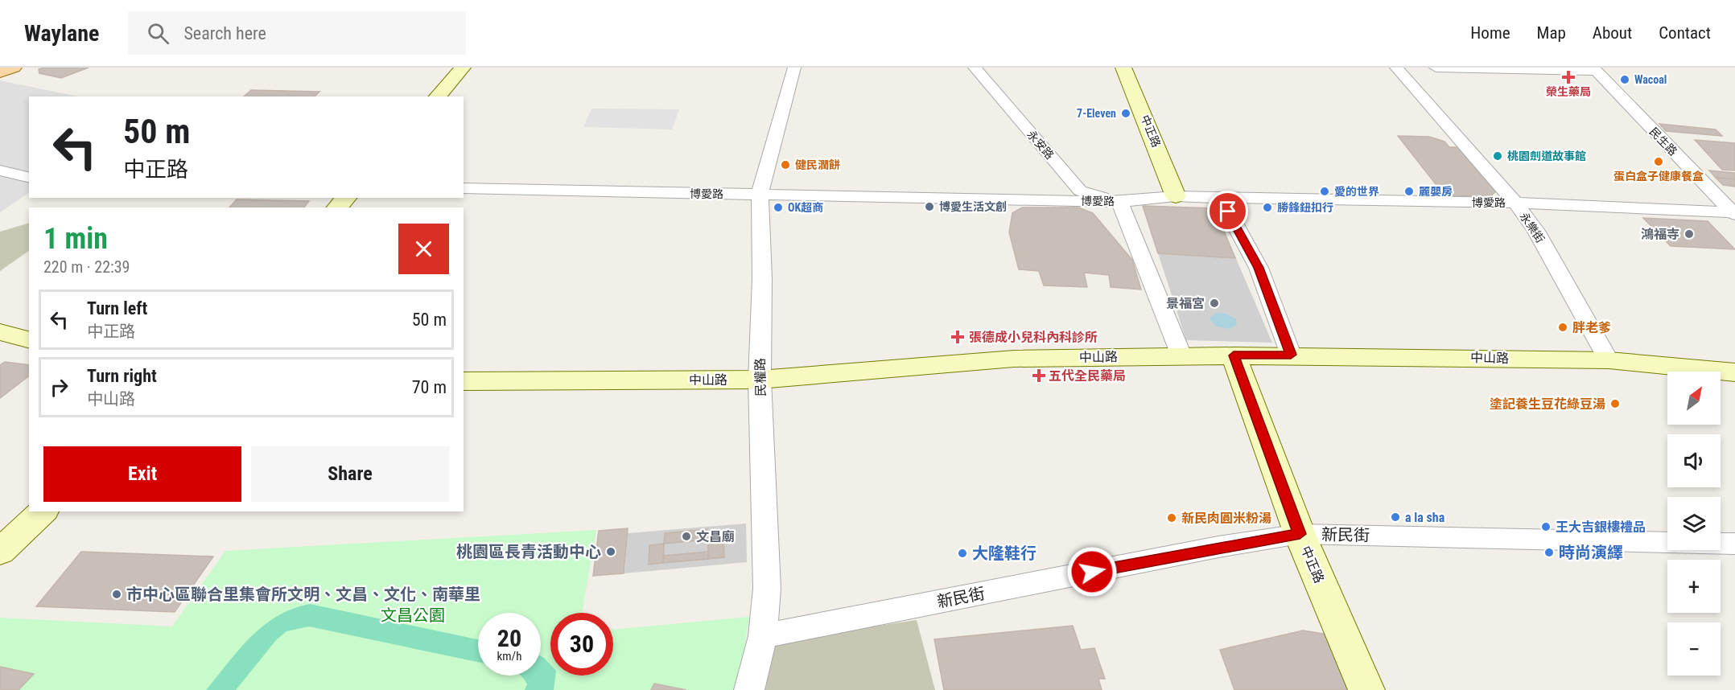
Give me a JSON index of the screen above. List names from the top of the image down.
{
  "streets": {
    "main road": ["中正路", "中山路"],
    "street": [
      "民生路",
      "永安路",
      "博愛路",
      "永樂街",
      "民權路",
      "新民街"
    ]
  },
  "crossings": [
    ["中正路", "博愛路"],
    ["中正路", "中山路"],
    ["中正路", "新民街"],
    ["民生路", "博愛路"],
    ["永安路", "博愛路"],
    ["博愛路", "永樂街"],
    ["博愛路", "民權路"],
    ["永樂街", "中山路"],
    ["中山路", "民權路"],
    ["民權路", "新民街"]
  ],
  "parks": ["文昌公園"],
  "places": {
    "health": ["榮生藥局", "張德成小兒科內科診所", "五代全民藥局"],
    "other": [
      "Wacoal",
      "7-Eleven",
      "桃園劍道故事館",
      "蛋白盒子健康餐盒",
      "健民潤餅",
      "愛的世界",
      "麗嬰房",
      "博愛生活文創",
      "OK超商",
      "勝鋒鈕扣行",
      "鴻福寺",
      "景福宮",
      "胖老爹",
      "塗記養生豆花綠豆湯",
      "a la sha",
      "新民肉圓米粉湯",
      "王大吉銀樓禮品",
      "文昌廟",
      "桃園區長青活動中心",
      "時尚演繹",
      "大隆鞋行",
      "市中心區聯合里集會所文明、文昌、文化、南華里"
    ]
  },
  "north": "top right",
  "page": {
    "header": "Waylane",
    "search": "Search here",
    "nav": [
      "Home",
      "Map",
      "About",
      "Contact"
    ],
    "turn": ["50 m", "中正路"],
    "heading": ["1 min", "220 m · 22:39"],
    "list": [
      {
        "name": "Turn left",
        "note": "中正路",
        "value": "50 m"
      },
      {
        "name": "Turn right",
        "note": "中山路",
        "value": "70 m"
      }
    ],
    "map_buttons": ["+", "−"],
    "buttons": ["Exit", "Share"],
    "speed": "20 km/h",
    "limit": "30"
  }
}
